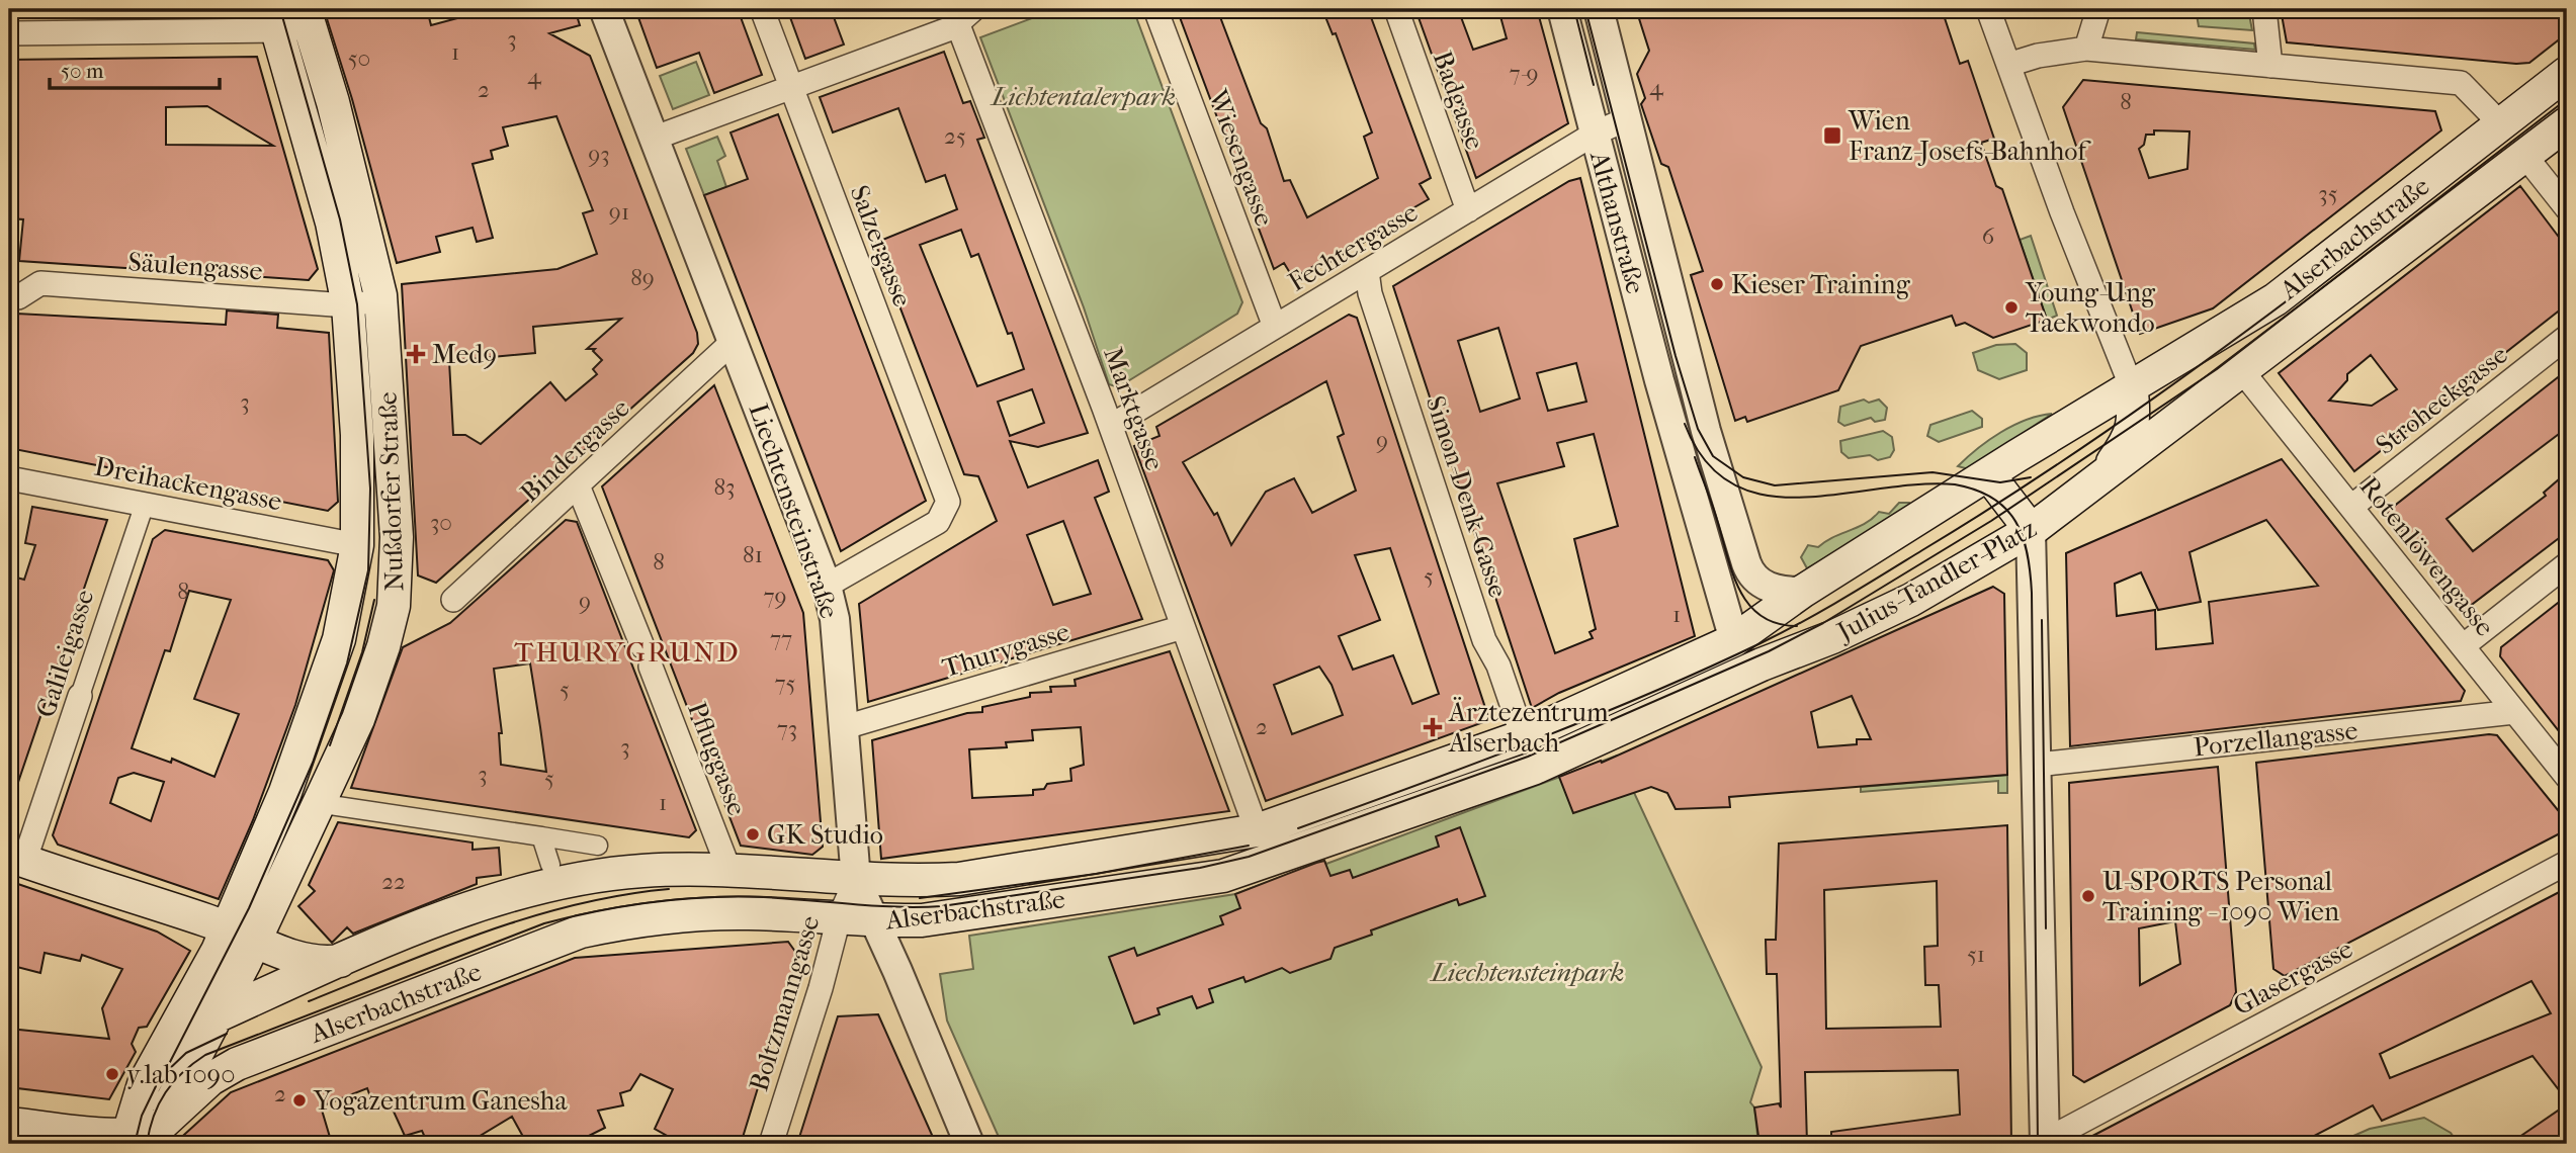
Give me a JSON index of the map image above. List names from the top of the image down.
{
  "streets": {
    "main road": ["Alserbachstraße", "Nußdorfer Straße", "Julius-Tandler-Platz"],
    "street": [
      "Badgasse",
      "Wiesengasse",
      "Althanstraße",
      "Salzergasse",
      "Fechtergasse",
      "Säulengasse",
      "Stroheckgasse",
      "Marktgasse",
      "Bindergasse",
      "Dreihackengasse",
      "Simon-Denk-Gasse",
      "Liechtensteinstraße",
      "Rotenlöwengasse",
      "Thurygasse",
      "Galileigasse",
      "Porzellangasse",
      "Pfluggasse",
      "Glasergasse",
      "Boltzmanngasse"
    ]
  },
  "crossings": [
    ["Badgasse", "Fechtergasse"],
    ["Wiesengasse", "Fechtergasse"],
    ["Althanstraße", "Fechtergasse"],
    ["Althanstraße", "Julius-Tandler-Platz"],
    ["Alserbachstraße", "Marktgasse"],
    ["Alserbachstraße", "Nußdorfer Straße"],
    ["Alserbachstraße", "Simon-Denk-Gasse"],
    ["Alserbachstraße", "Liechtensteinstraße"],
    ["Alserbachstraße", "Rotenlöwengasse"],
    ["Alserbachstraße", "Julius-Tandler-Platz"],
    ["Alserbachstraße", "Galileigasse"],
    ["Alserbachstraße", "Pfluggasse"],
    ["Alserbachstraße", "Boltzmanngasse"],
    ["Salzergasse", "Liechtensteinstraße"],
    ["Fechtergasse", "Marktgasse"],
    ["Fechtergasse", "Simon-Denk-Gasse"],
    ["Säulengasse", "Nußdorfer Straße"],
    ["Stroheckgasse", "Rotenlöwengasse"],
    ["Marktgasse", "Thurygasse"],
    ["Bindergasse", "Liechtensteinstraße"],
    ["Bindergasse", "Pfluggasse"],
    ["Dreihackengasse", "Nußdorfer Straße"],
    ["Dreihackengasse", "Galileigasse"],
    ["Liechtensteinstraße", "Thurygasse"],
    ["Liechtensteinstraße", "Boltzmanngasse"],
    ["Rotenlöwengasse", "Julius-Tandler-Platz"],
    ["Rotenlöwengasse", "Porzellangasse"]
  ],
  "districts": ["THURYGRUND"],
  "parks": ["Lichtentalerpark", "Liechtensteinpark"],
  "places": {
    "transit": ["Wien Franz-Josefs-Bahnhof"],
    "other": [
      "Kieser Training",
      "Young-Ung Taekwondo",
      "GK Studio",
      "U-SPORTS Personal Training - 1090 Wien",
      "y.lab 1090",
      "Yogazentrum Ganesha"
    ],
    "health": ["Med9", "Ärztezentrum Alserbach"]
  },
  "house_numbers": [
    "3",
    "1",
    "50",
    "7-9",
    "4",
    "4",
    "2",
    "8",
    "25",
    "93",
    "35",
    "91",
    "6",
    "89",
    "3",
    "9",
    "83",
    "30",
    "81",
    "8",
    "5",
    "8",
    "79",
    "9",
    "1",
    "77",
    "75",
    "5",
    "2",
    "73",
    "3",
    "3",
    "5",
    "1",
    "22",
    "51",
    "2"
  ],
  "scale_bar": "50 m"
}
